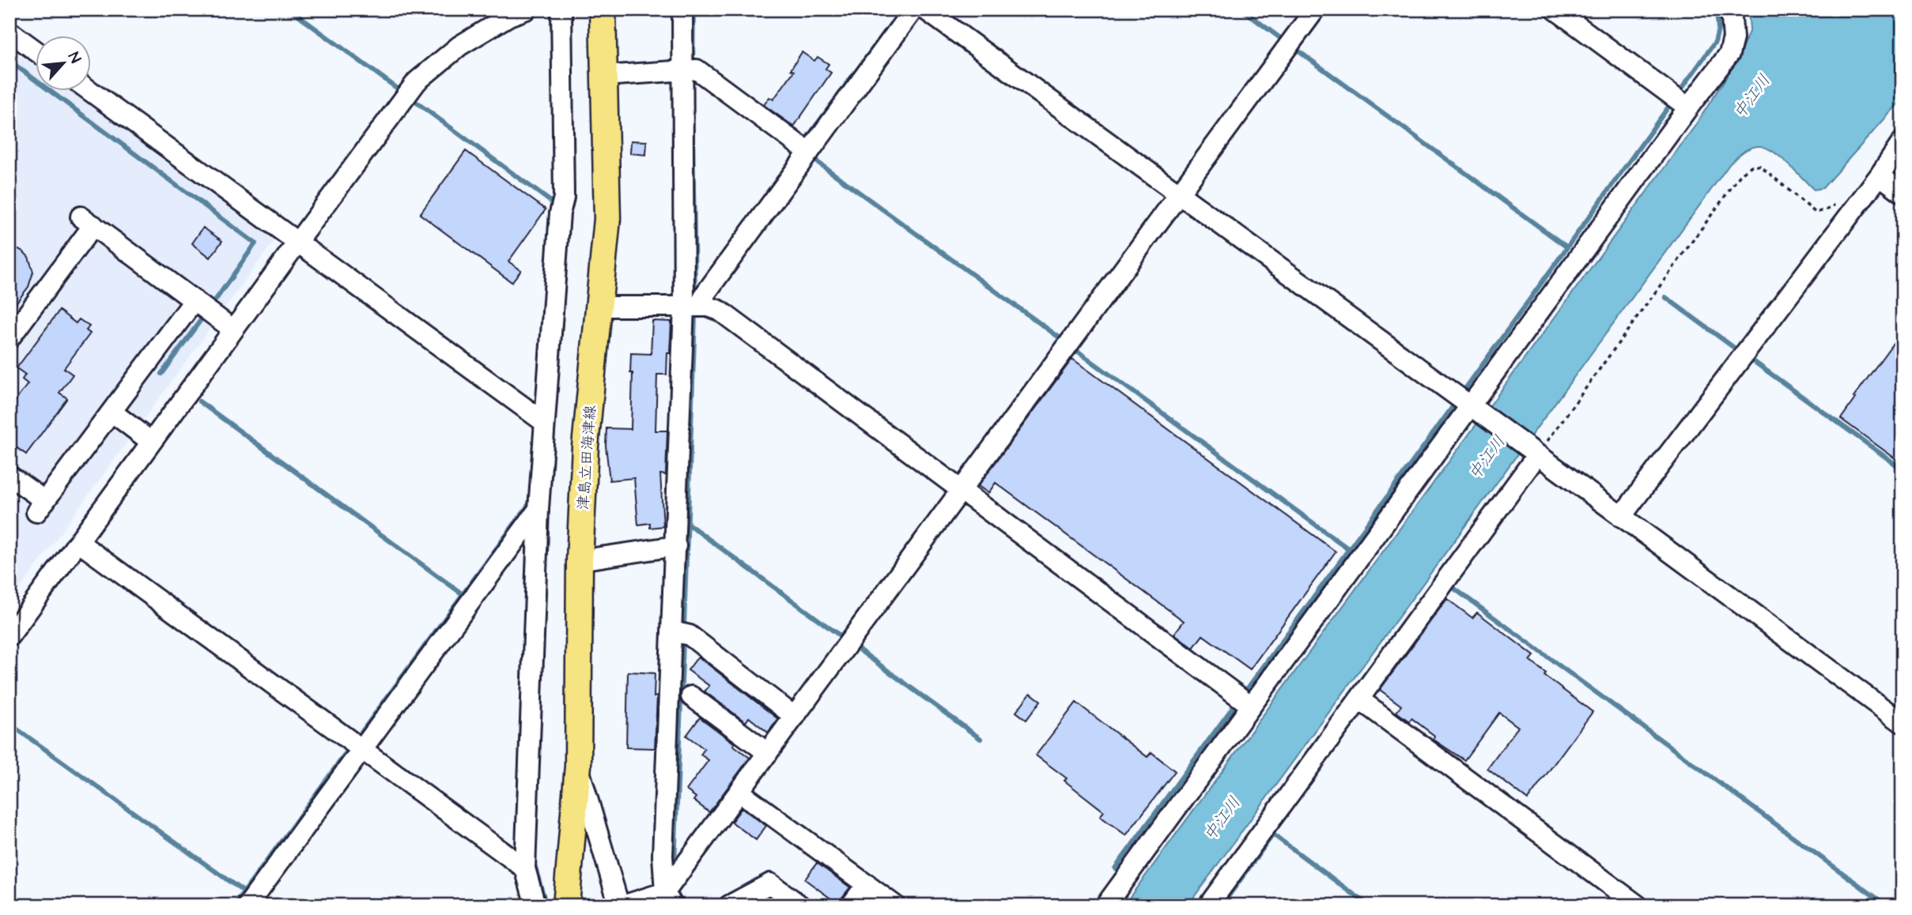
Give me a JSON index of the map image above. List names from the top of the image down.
{
  "streets": {
    "main road": ["津島立田海津線"]
  },
  "water": ["中江川"],
  "north": "top right"
}
